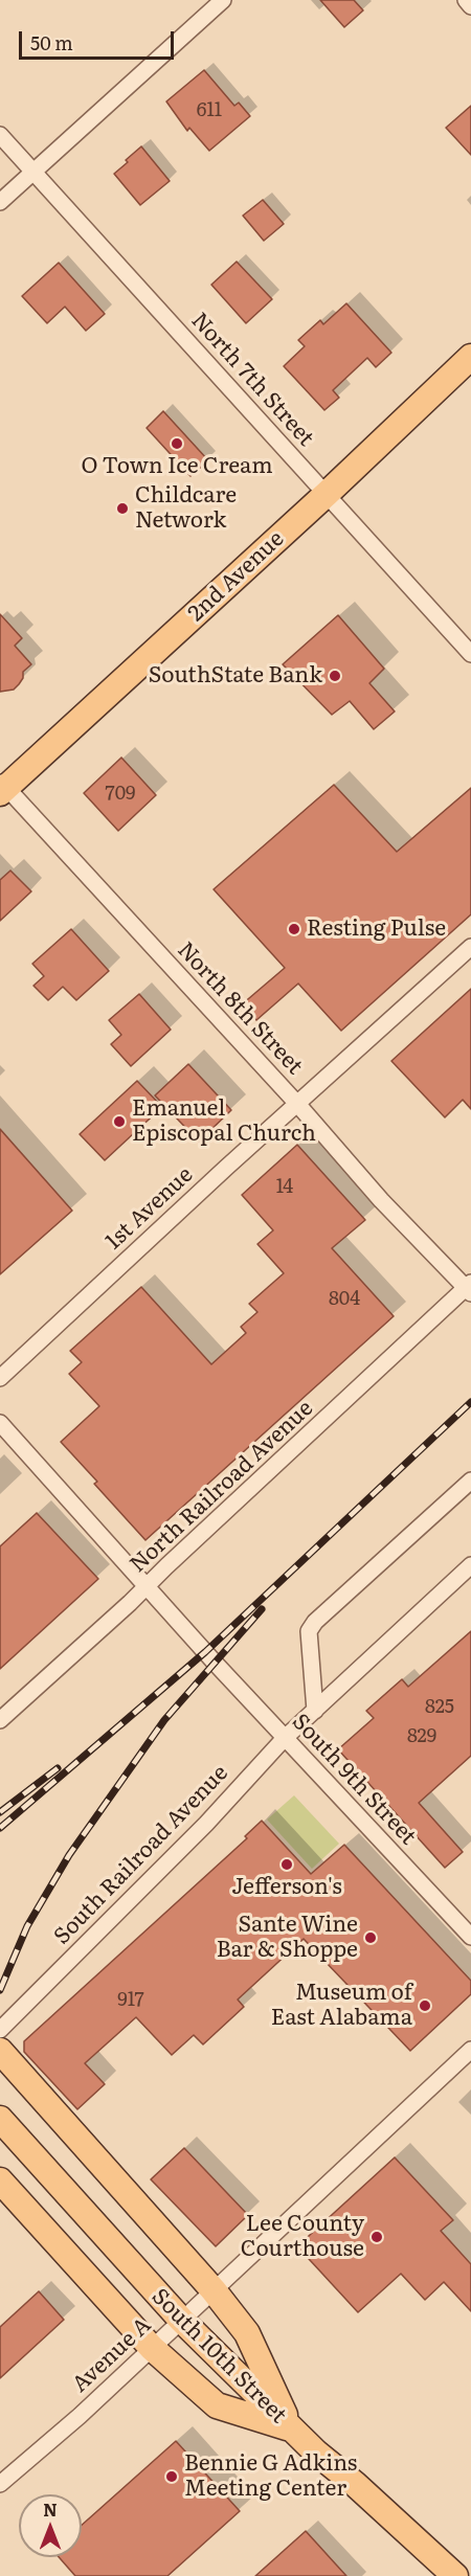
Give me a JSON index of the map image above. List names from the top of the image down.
{
  "streets": {
    "main road": ["2nd Avenue", "South 10th Street"],
    "street": [
      "North 7th Street",
      "North 8th Street",
      "1st Avenue",
      "North Railroad Avenue",
      "South 9th Street",
      "South Railroad Avenue",
      "Avenue A"
    ]
  },
  "crossings": [
    ["North 7th Street", "2nd Avenue"],
    ["2nd Avenue", "North 8th Street"],
    ["North 8th Street", "1st Avenue"],
    ["North 8th Street", "North Railroad Avenue"],
    ["North Railroad Avenue", "South 9th Street"],
    ["South 9th Street", "South Railroad Avenue"],
    ["Avenue A", "South 10th Street"]
  ],
  "places": [
    "O Town Ice Cream",
    "Childcare Network",
    "SouthState Bank",
    "Resting Pulse",
    "Emanuel Episcopal Church",
    "Jefferson's",
    "Sante Wine Bar & Shoppe",
    "Museum of East Alabama",
    "Lee County Courthouse",
    "Bennie G Adkins Meeting Center"
  ],
  "house_numbers": [
    "611",
    "709",
    "14",
    "804",
    "825",
    "829",
    "917"
  ],
  "scale_bar": "50 m",
  "north": "top"
}
